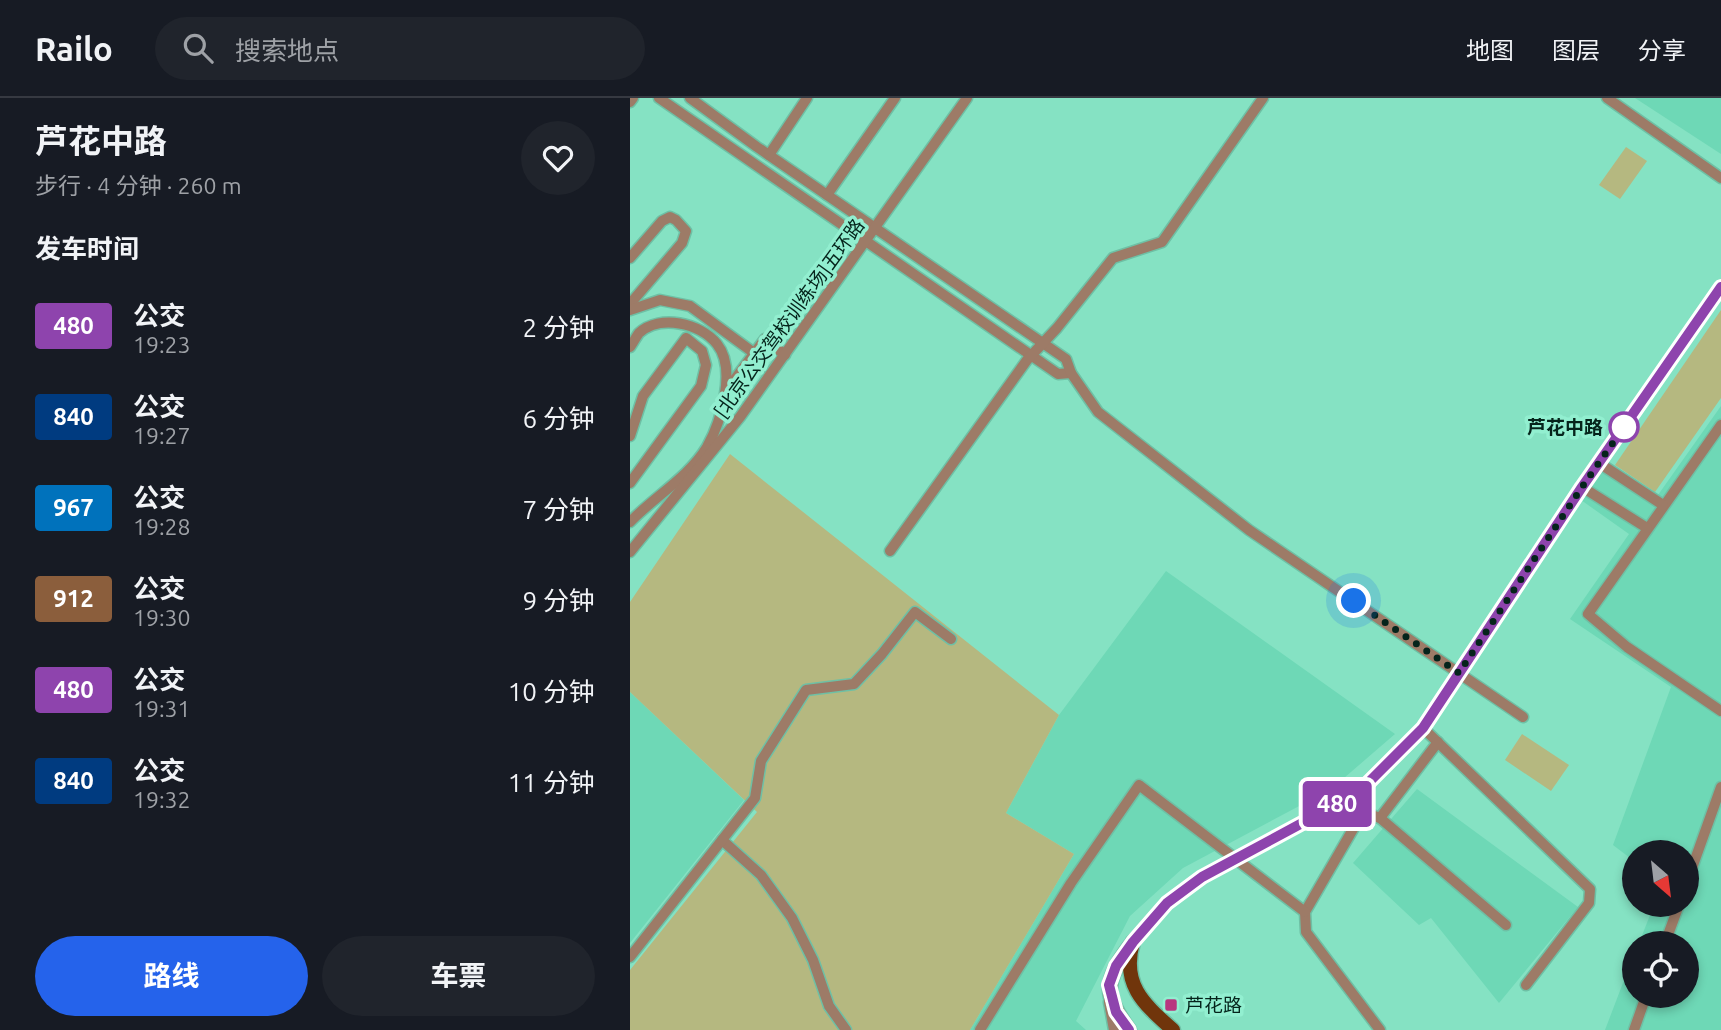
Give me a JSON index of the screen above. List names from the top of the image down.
{
  "streets": {
    "street": ["[北京公交驾校训练场]五环路"]
  },
  "places": {
    "other": ["芦花中路"],
    "transit": ["芦花路"]
  },
  "lines": ["bus line 480"],
  "north": "bottom right",
  "page": {
    "header": "Railo",
    "search": "搜索地点",
    "nav": ["地图", "图层", "分享"],
    "heading": [
      ["芦花中路", "步行 · 4 分钟 · 260 m"],
      "发车时间"
    ],
    "on_map": "480",
    "list": [
      {
        "mark": "480",
        "name": "公交",
        "note": "19:23",
        "value": "2 分钟"
      },
      {
        "mark": "840",
        "name": "公交",
        "note": "19:27",
        "value": "6 分钟"
      },
      {
        "mark": "967",
        "name": "公交",
        "note": "19:28",
        "value": "7 分钟"
      },
      {
        "mark": "912",
        "name": "公交",
        "note": "19:30",
        "value": "9 分钟"
      },
      {
        "mark": "480",
        "name": "公交",
        "note": "19:31",
        "value": "10 分钟"
      },
      {
        "mark": "840",
        "name": "公交",
        "note": "19:32",
        "value": "11 分钟"
      }
    ],
    "buttons": ["路线", "车票"]
  }
}
